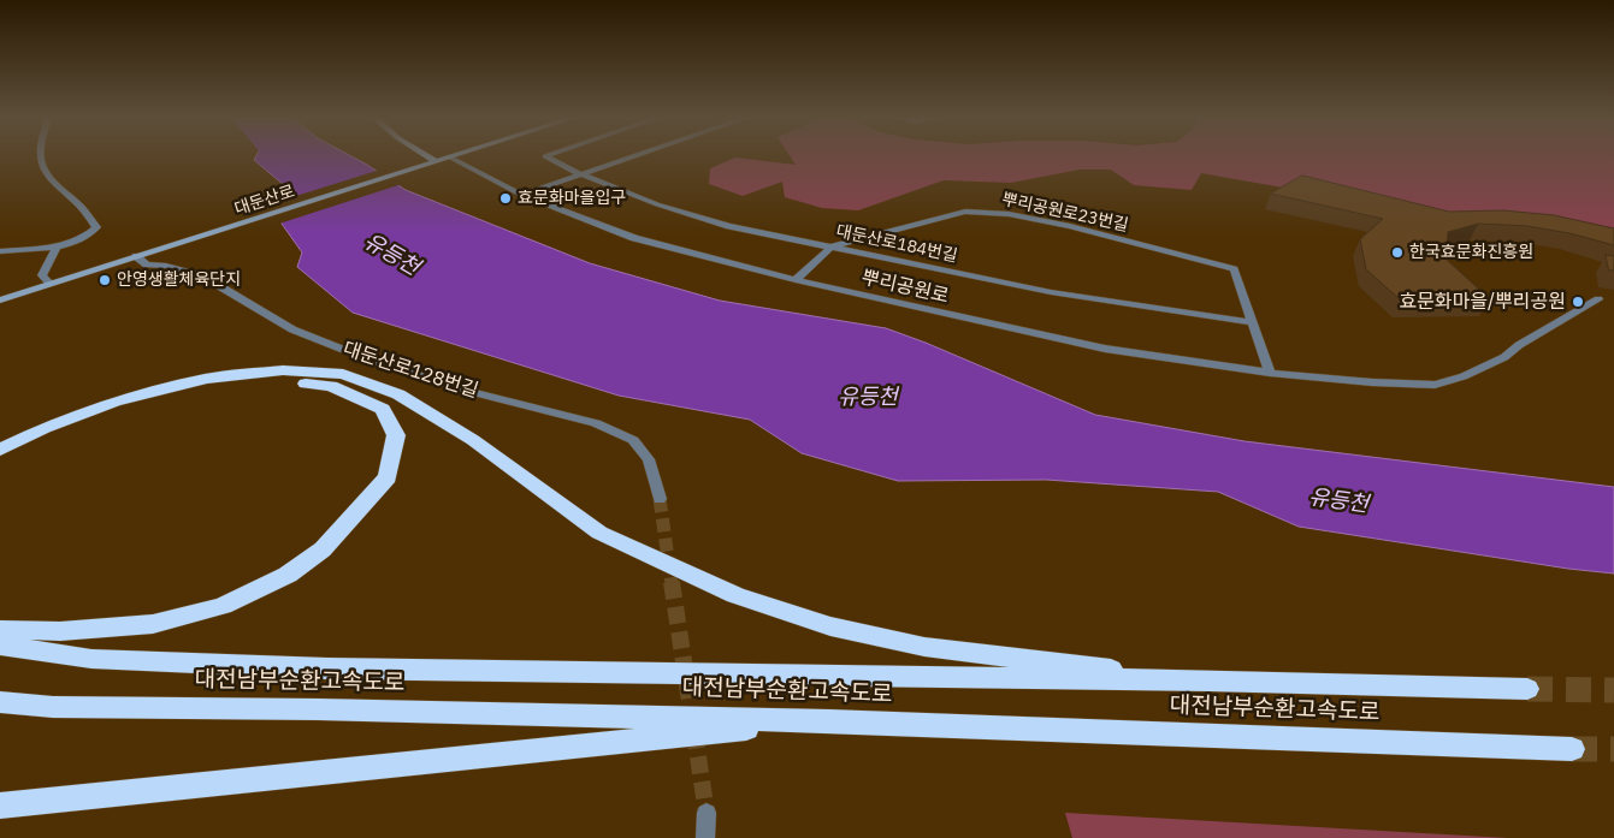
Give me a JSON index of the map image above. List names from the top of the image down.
{
  "streets": {
    "highway": ["대전남부순환고속도로"],
    "main road": ["대둔산로"],
    "street": [
      "뿌리공원로23번길",
      "대둔산로184번길",
      "뿌리공원로",
      "대둔산로128번길"
    ]
  },
  "crossings": [
    ["대둔산로", "뿌리공원로"],
    ["대둔산로", "대둔산로128번길"],
    ["뿌리공원로23번길", "대둔산로184번길"],
    ["뿌리공원로23번길", "뿌리공원로"]
  ],
  "water": ["유등천"],
  "places": [
    "효문화마을입구",
    "한국효문화진흥원",
    "안영생활체육단지",
    "효문화마을/뿌리공원"
  ]
}
